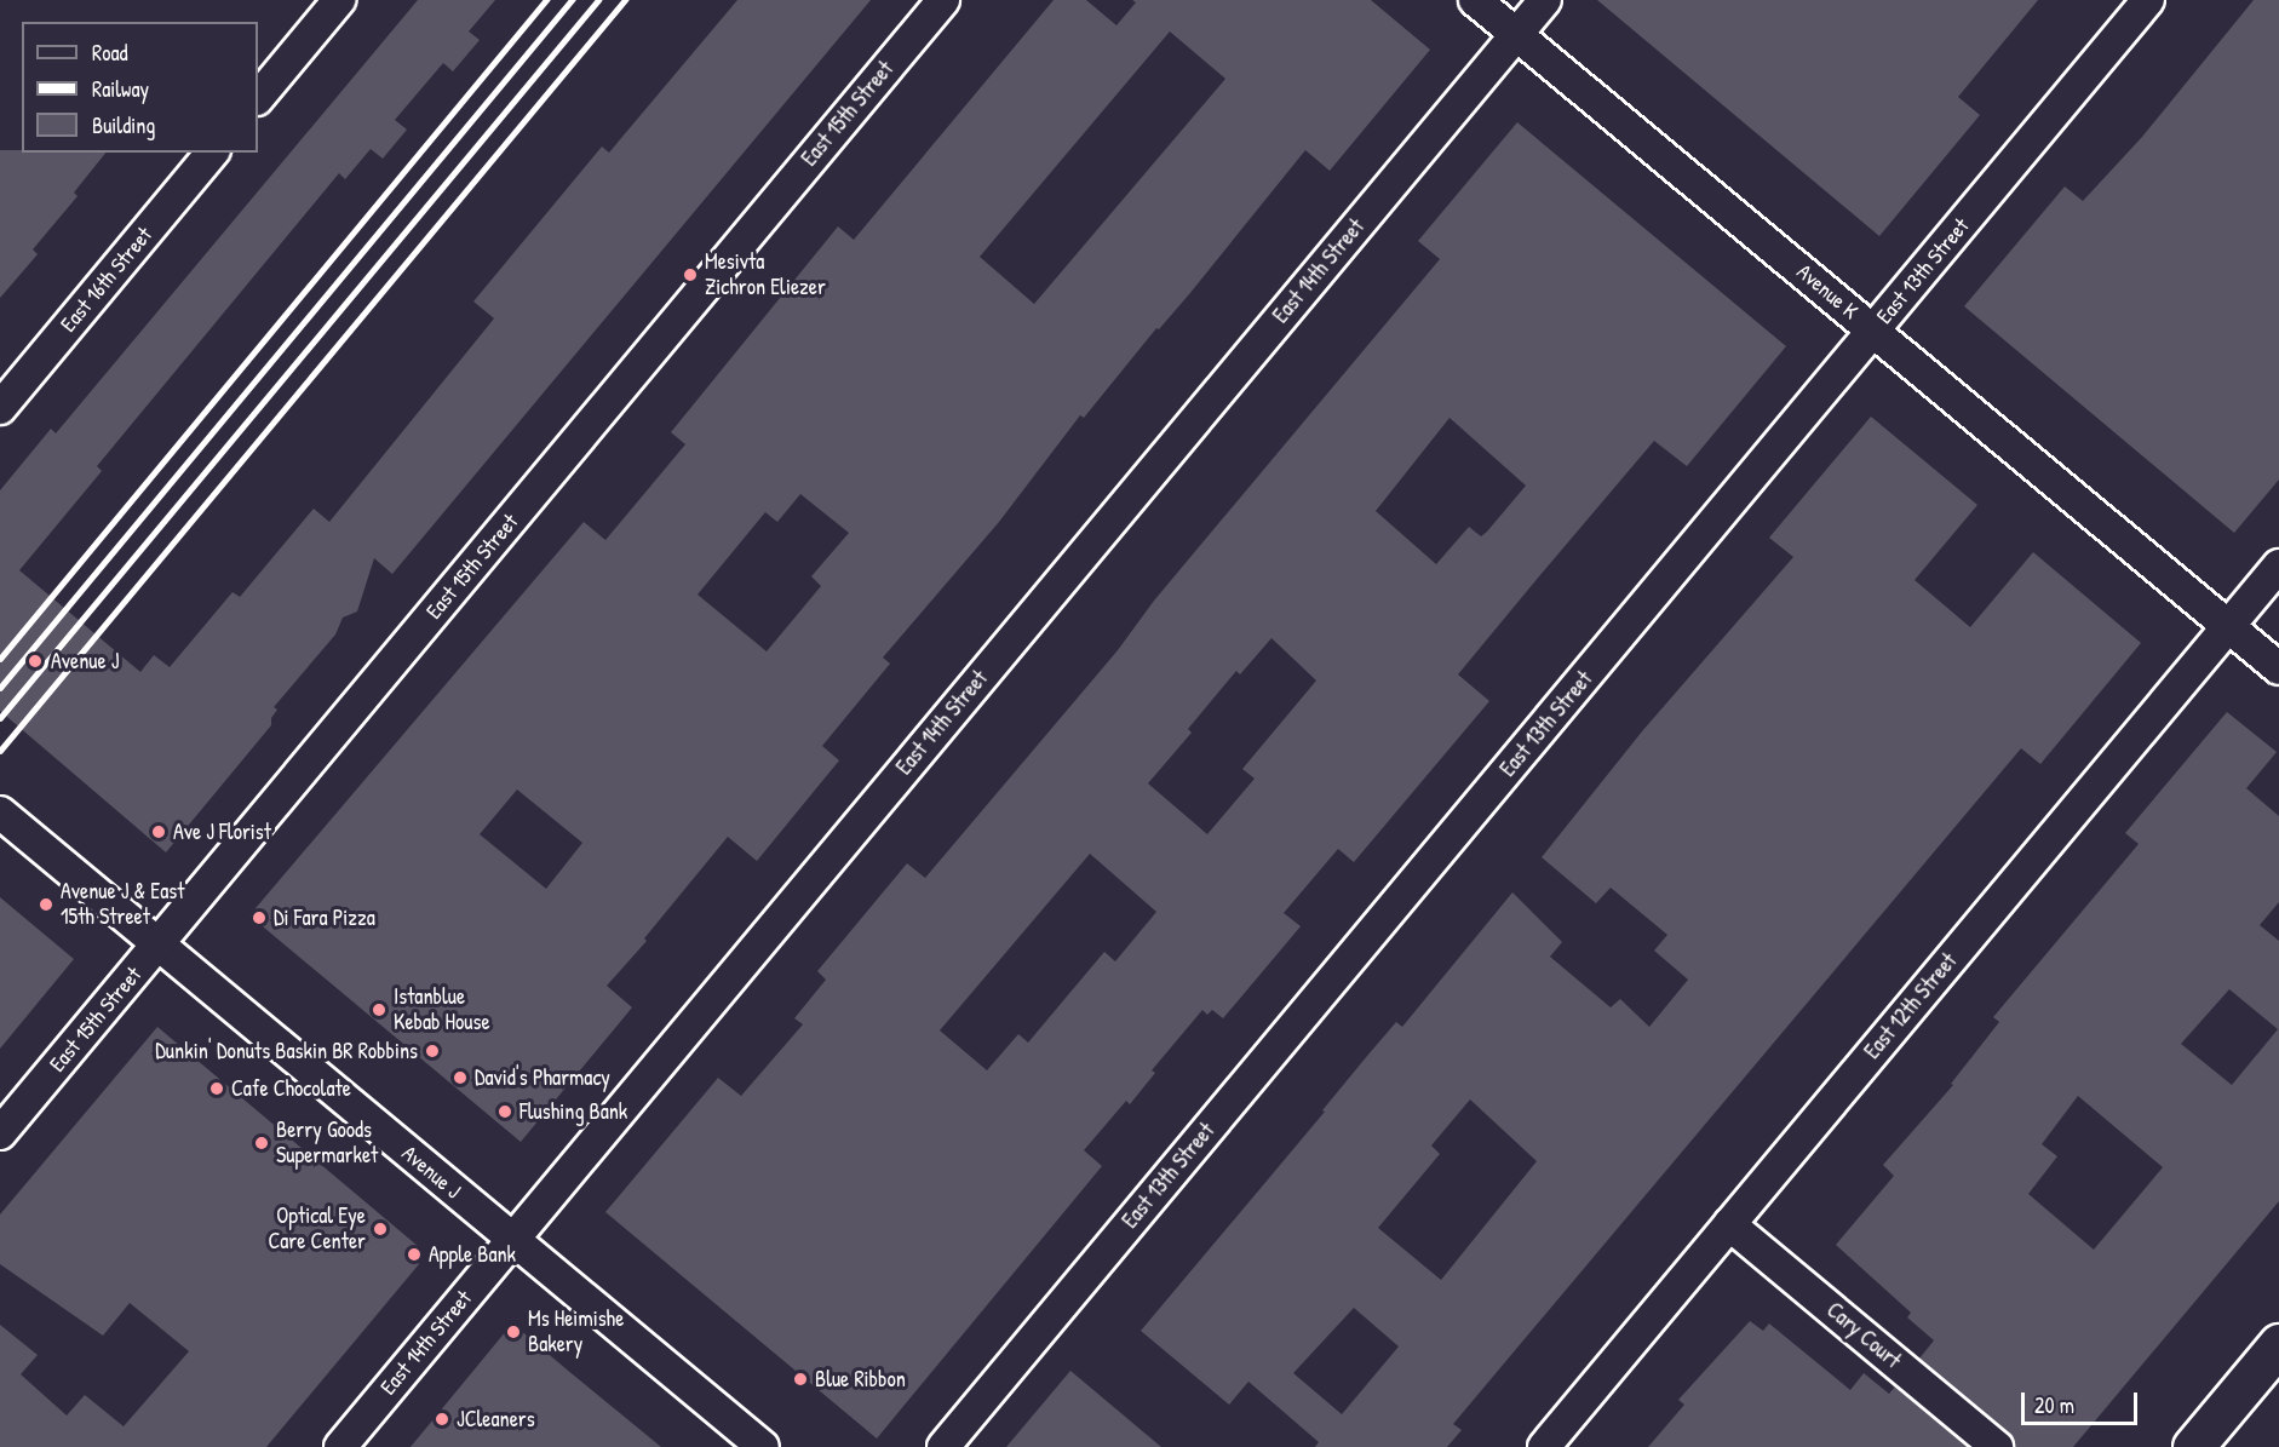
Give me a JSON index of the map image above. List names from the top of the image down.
{
  "streets": {
    "street": [
      "East 15th Street",
      "East 14th Street",
      "East 13th Street",
      "East 16th Street",
      "Avenue K",
      "East 12th Street",
      "Avenue J",
      "Cary Court"
    ]
  },
  "crossings": [
    ["East 15th Street", "Avenue J"],
    ["East 14th Street", "Avenue K"],
    ["East 14th Street", "Avenue J"],
    ["East 13th Street", "Avenue K"],
    ["Avenue K", "East 12th Street"],
    ["East 12th Street", "Cary Court"]
  ],
  "places": [
    "Mesivta Zichron Eliezer",
    "Avenue J",
    "Ave J Florist",
    "Avenue J & East 15th Street",
    "Di Fara Pizza",
    "Istanblue Kebab House",
    "Dunkin' Donuts Baskin BR Robbins",
    "David's Pharmacy",
    "Cafe Chocolate",
    "Flushing Bank",
    "Berry Goods Supermarket",
    "Optical Eye Care Center",
    "Apple Bank",
    "Ms Heimishe Bakery",
    "Blue Ribbon",
    "JCleaners"
  ],
  "legend": ["Road", "Railway", "Building"],
  "scale_bar": "20 m"
}
